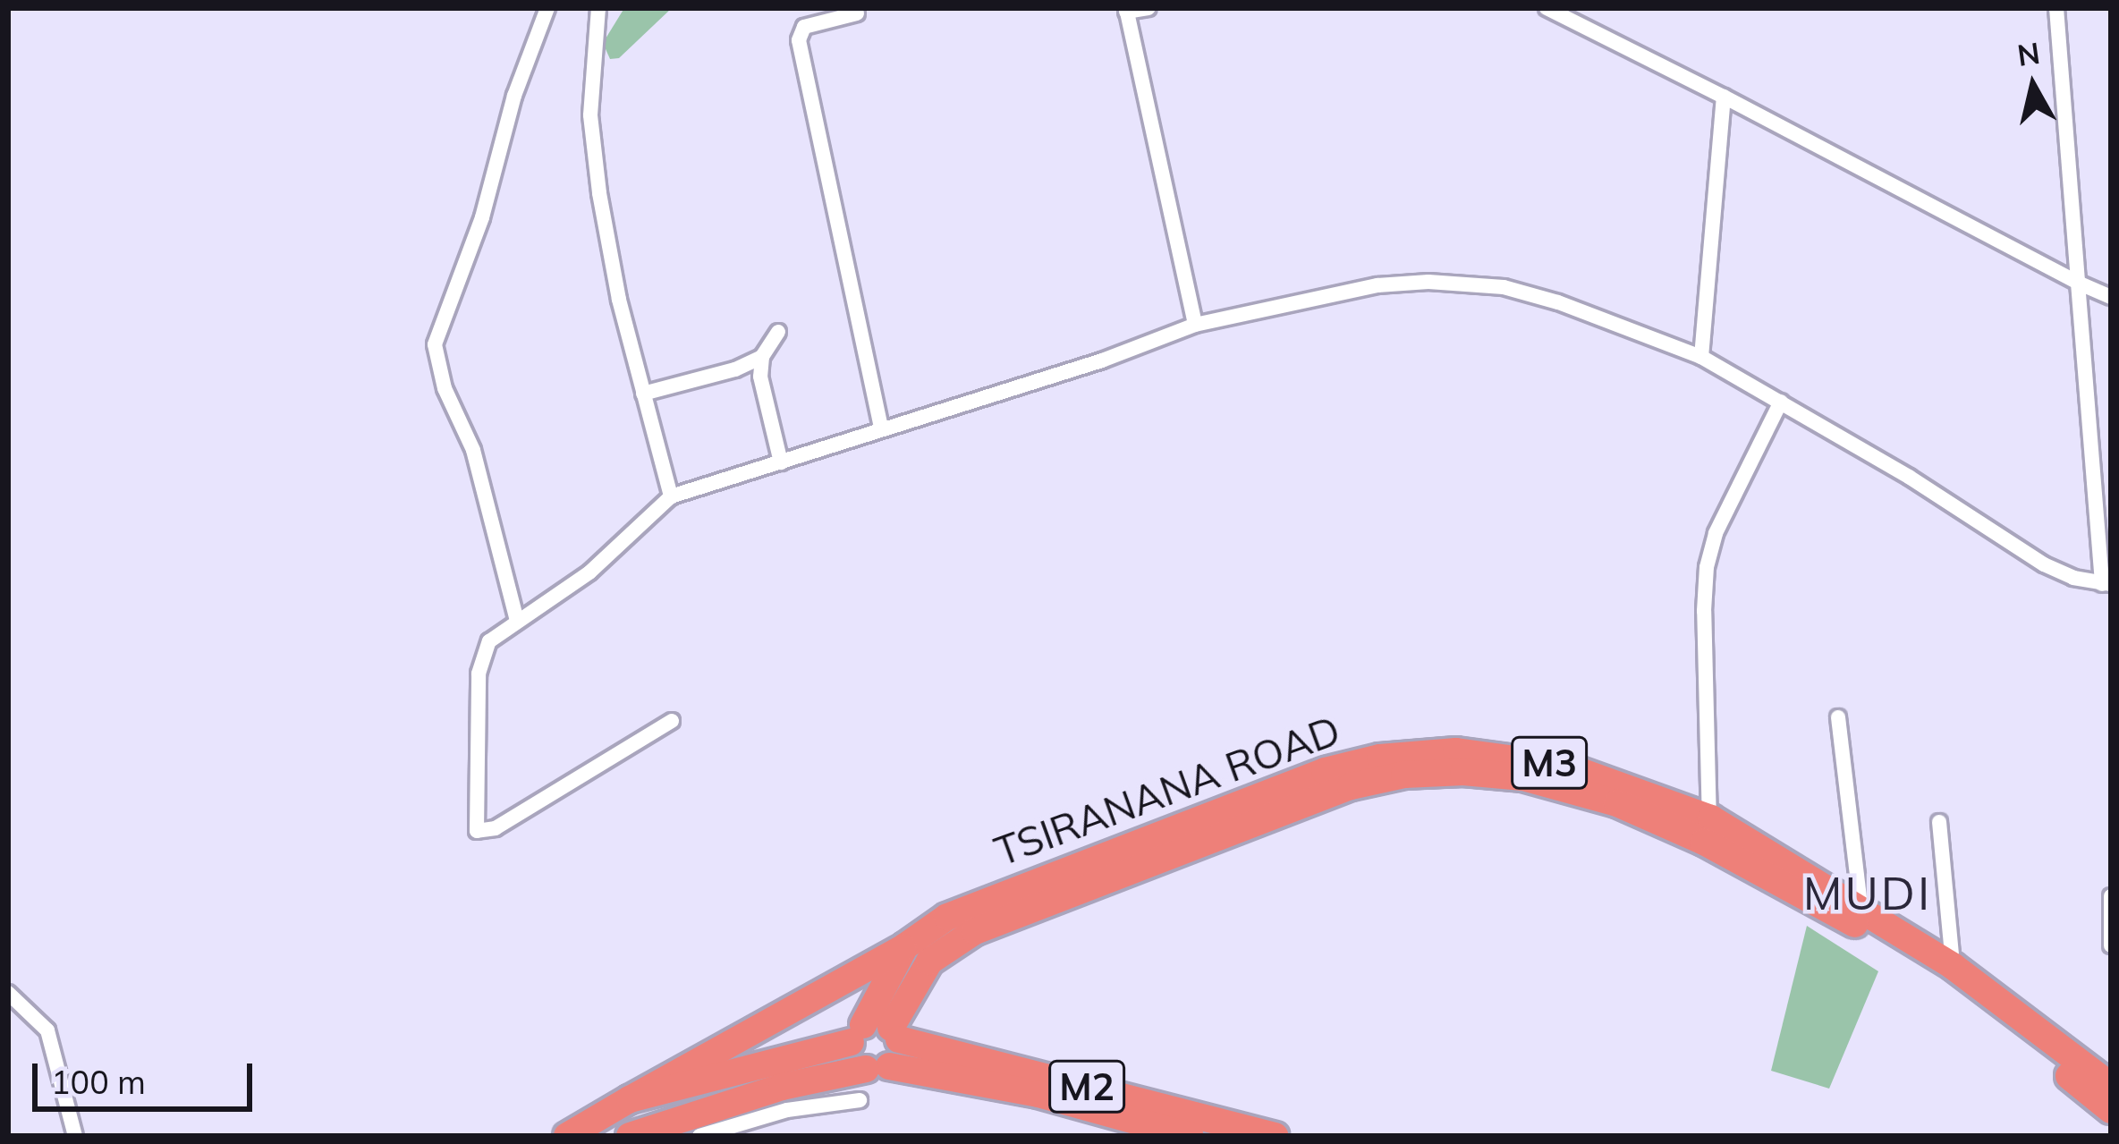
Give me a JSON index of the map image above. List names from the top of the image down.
{
  "streets": {
    "highway": ["M3", "TSIRANANA ROAD", "M2"]
  },
  "crossings": [
    ["TSIRANANA ROAD", "M2"]
  ],
  "districts": ["MUDI"],
  "scale_bar": "100 m",
  "north": "top"
}
